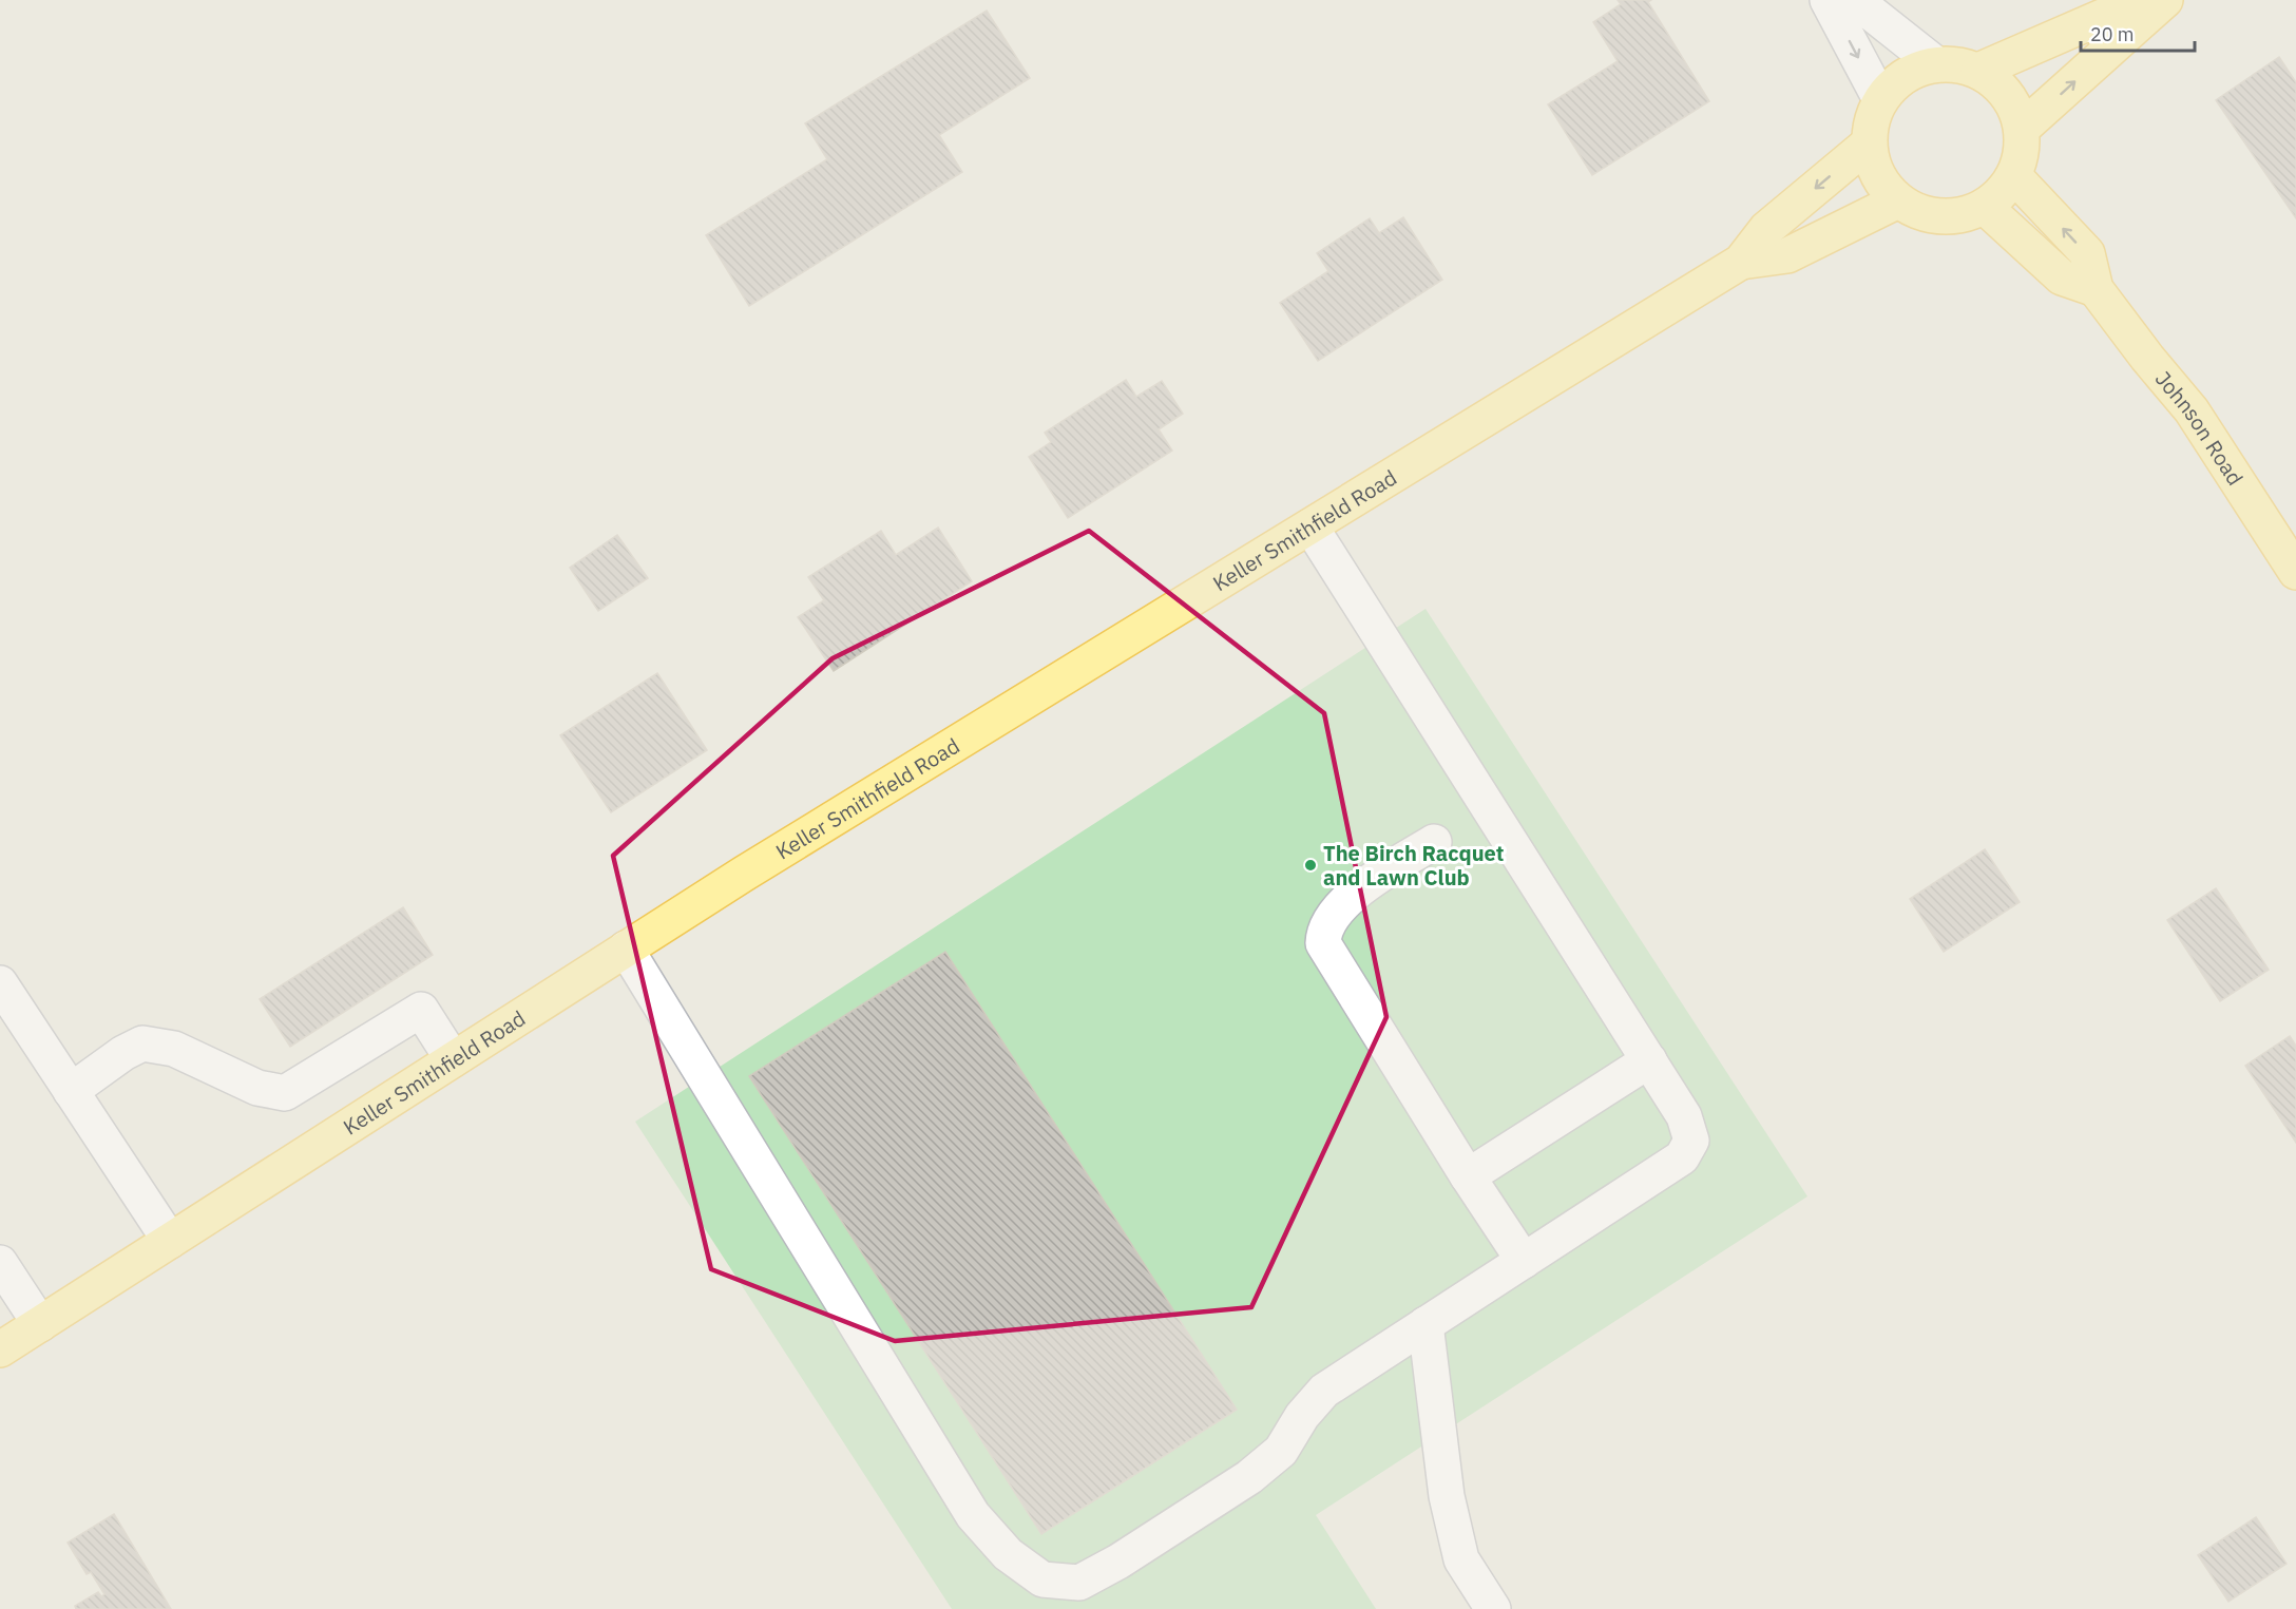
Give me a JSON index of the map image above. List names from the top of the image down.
{
  "streets": {
    "main road": ["Johnson Road", "Keller Smithfield Road"]
  },
  "places": ["The Birch Racquet and Lawn Club"],
  "scale_bar": "20 m"
}
